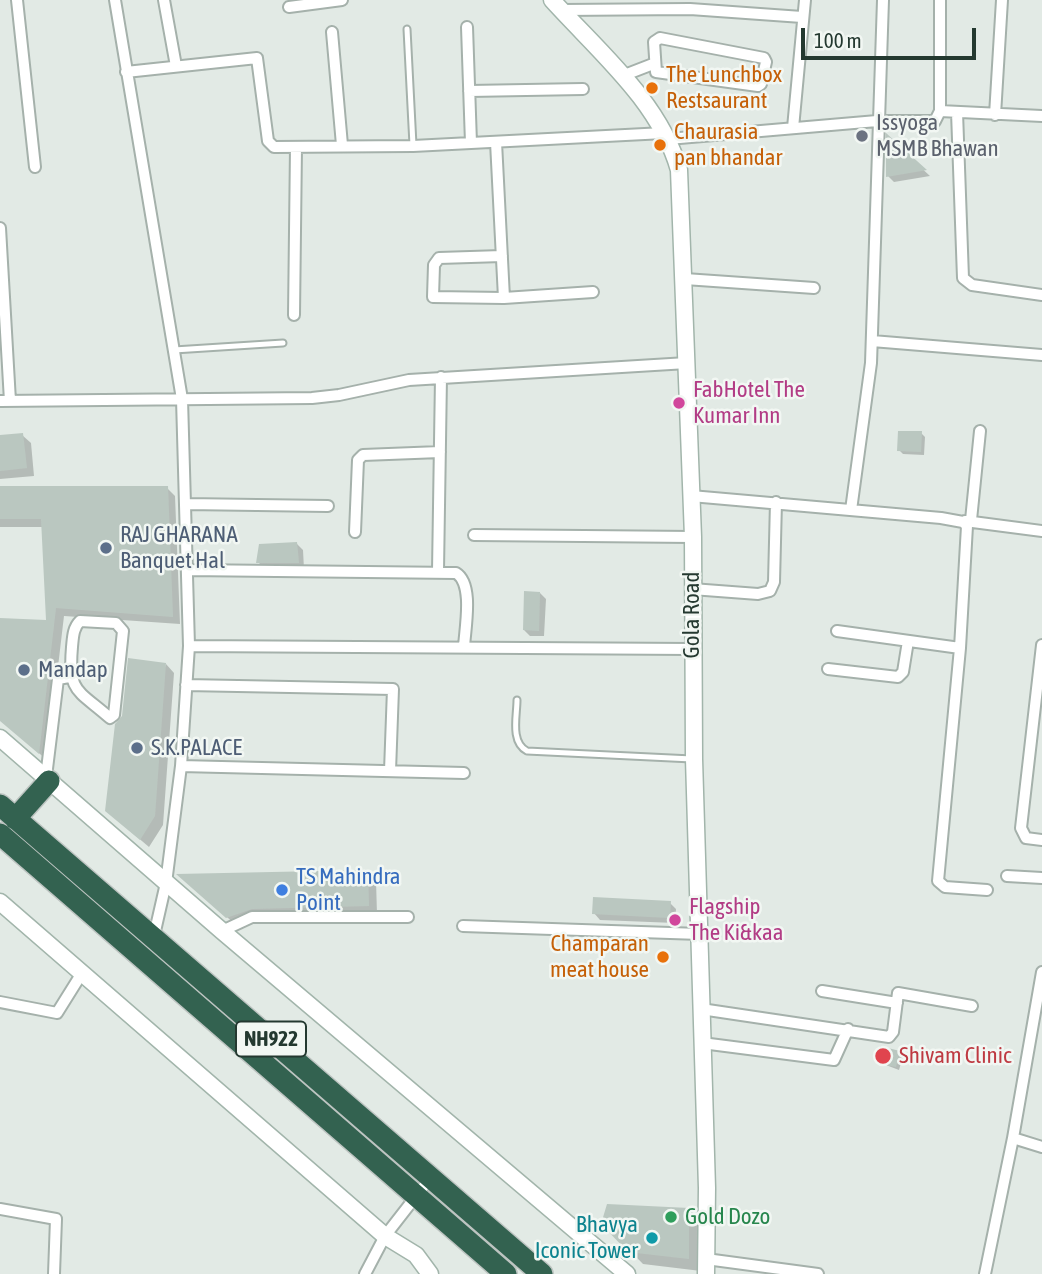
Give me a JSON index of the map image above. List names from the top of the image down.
{
  "streets": {
    "highway": ["NH922"],
    "street": ["Gola Road"]
  },
  "places": [
    "The Lunchbox Restsaurant",
    "Issyoga MSMB Bhawan",
    "Chaurasia pan bhandar",
    "FabHotel The Kumar Inn",
    "RAJ GHARANA Banquet Hal",
    "Mandap",
    "S.K.PALACE",
    "TS Mahindra Point",
    "Flagship The Ki&kaa",
    "Champaran meat house",
    "Shivam Clinic",
    "Gold Dozo",
    "Bhavya Iconic Tower"
  ],
  "scale_bar": "100 m"
}
